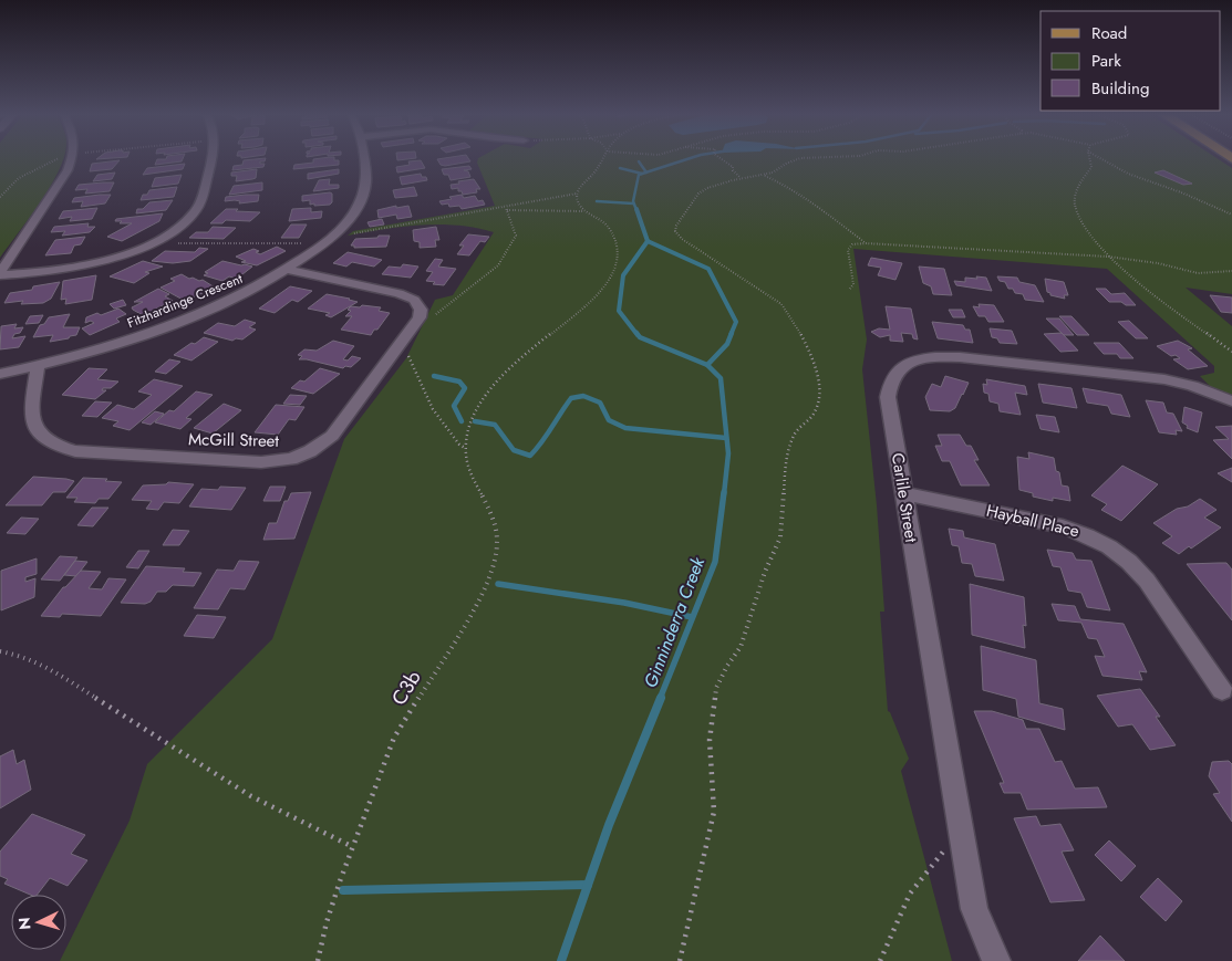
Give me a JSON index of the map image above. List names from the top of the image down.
{
  "streets": {
    "street": [
      "Fitzhardinge Crescent",
      "McGill Street",
      "Carlile Street",
      "Hayball Place"
    ],
    "path": ["C3b"]
  },
  "crossings": [
    ["Fitzhardinge Crescent", "McGill Street"],
    ["Carlile Street", "Hayball Place"]
  ],
  "water": ["Ginninderra Creek"],
  "legend": ["Road", "Park", "Building"],
  "north": "left"
}
